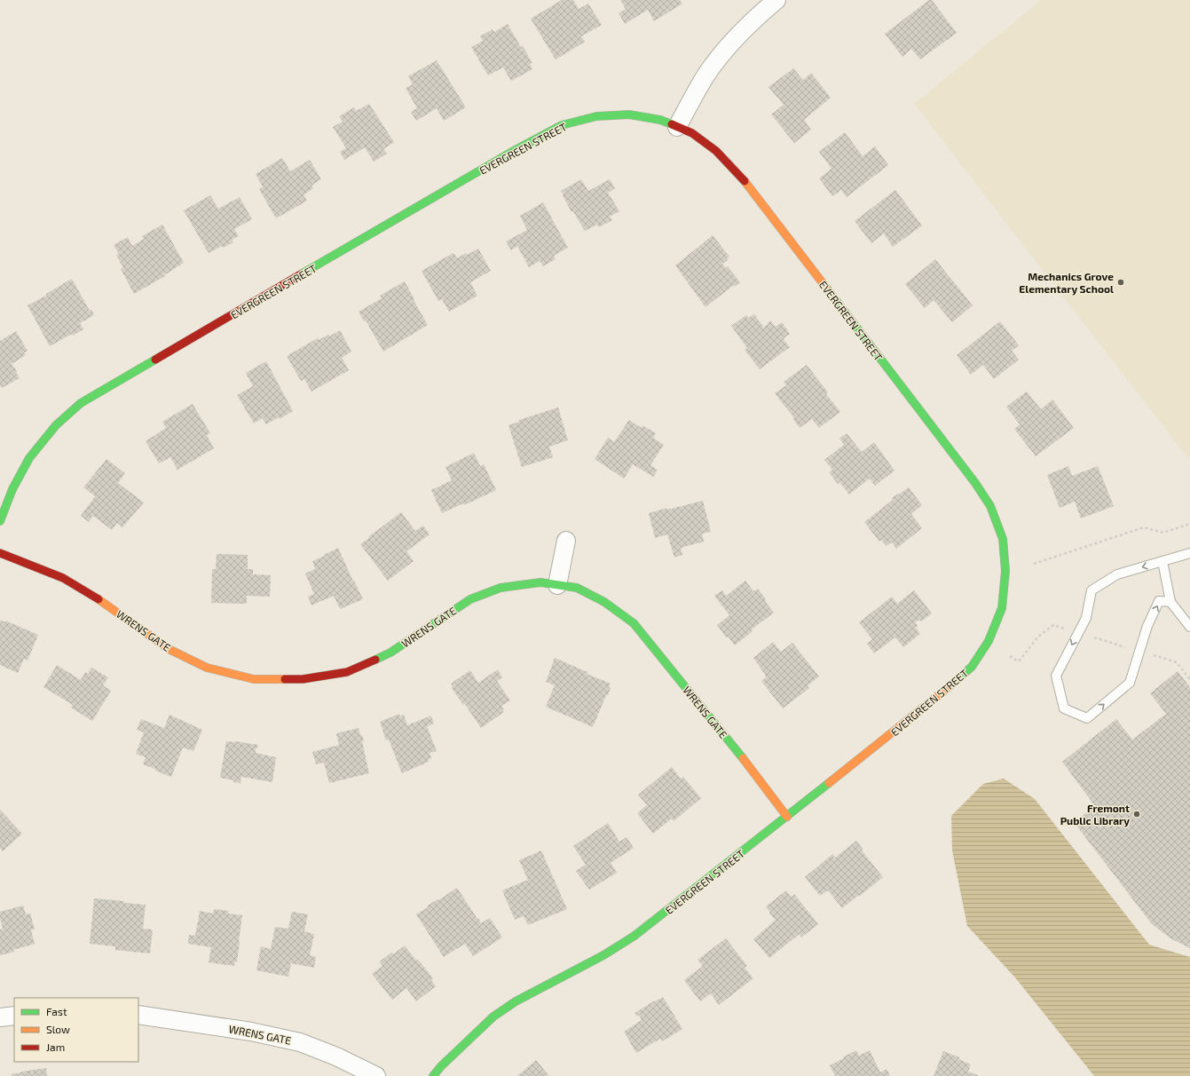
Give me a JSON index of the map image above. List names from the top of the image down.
{
  "streets": {
    "street": ["EVERGREEN STREET", "WRENS GATE"]
  },
  "crossings": [
    ["EVERGREEN STREET", "WRENS GATE"]
  ],
  "places": ["Mechanics Grove Elementary School", "Fremont Public Library"],
  "legend": ["Fast", "Slow", "Jam"]
}
